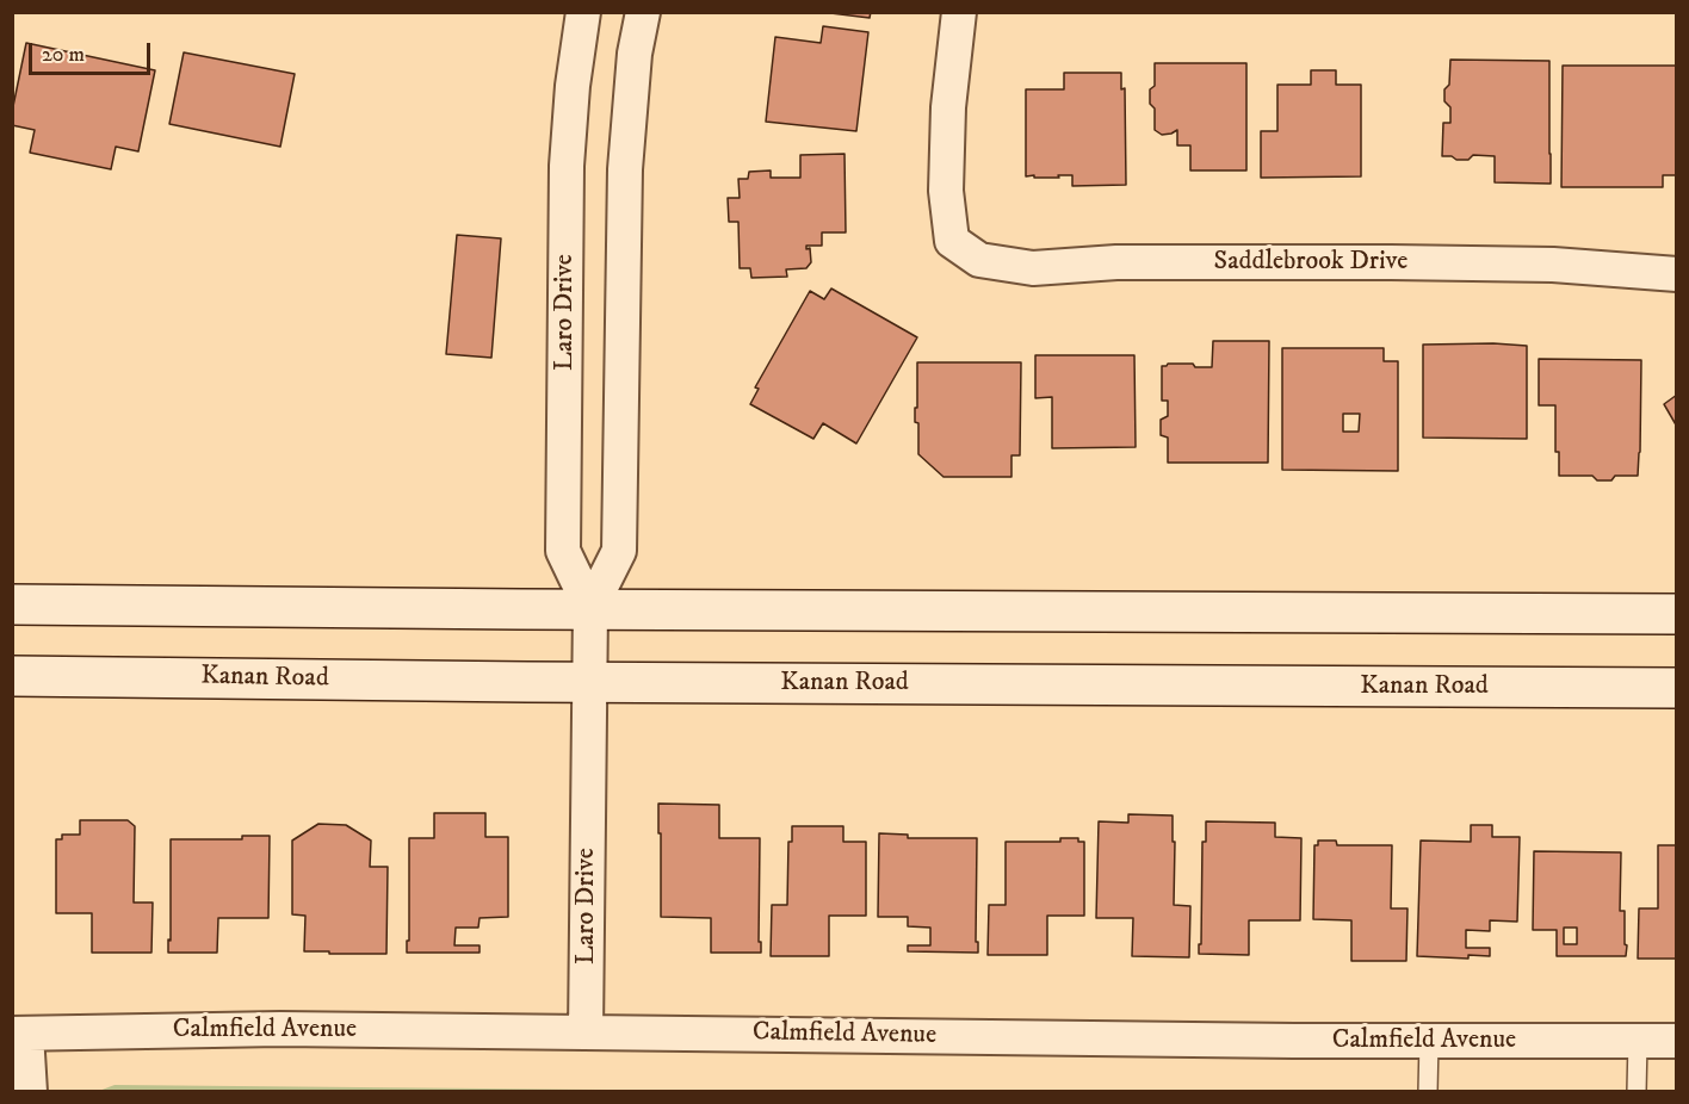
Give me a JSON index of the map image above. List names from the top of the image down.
{
  "streets": {
    "main road": ["Kanan Road"],
    "street": ["Saddlebrook Drive", "Laro Drive", "Calmfield Avenue"]
  },
  "crossings": [
    ["Laro Drive", "Kanan Road"],
    ["Laro Drive", "Calmfield Avenue"]
  ],
  "scale_bar": "20 m"
}
